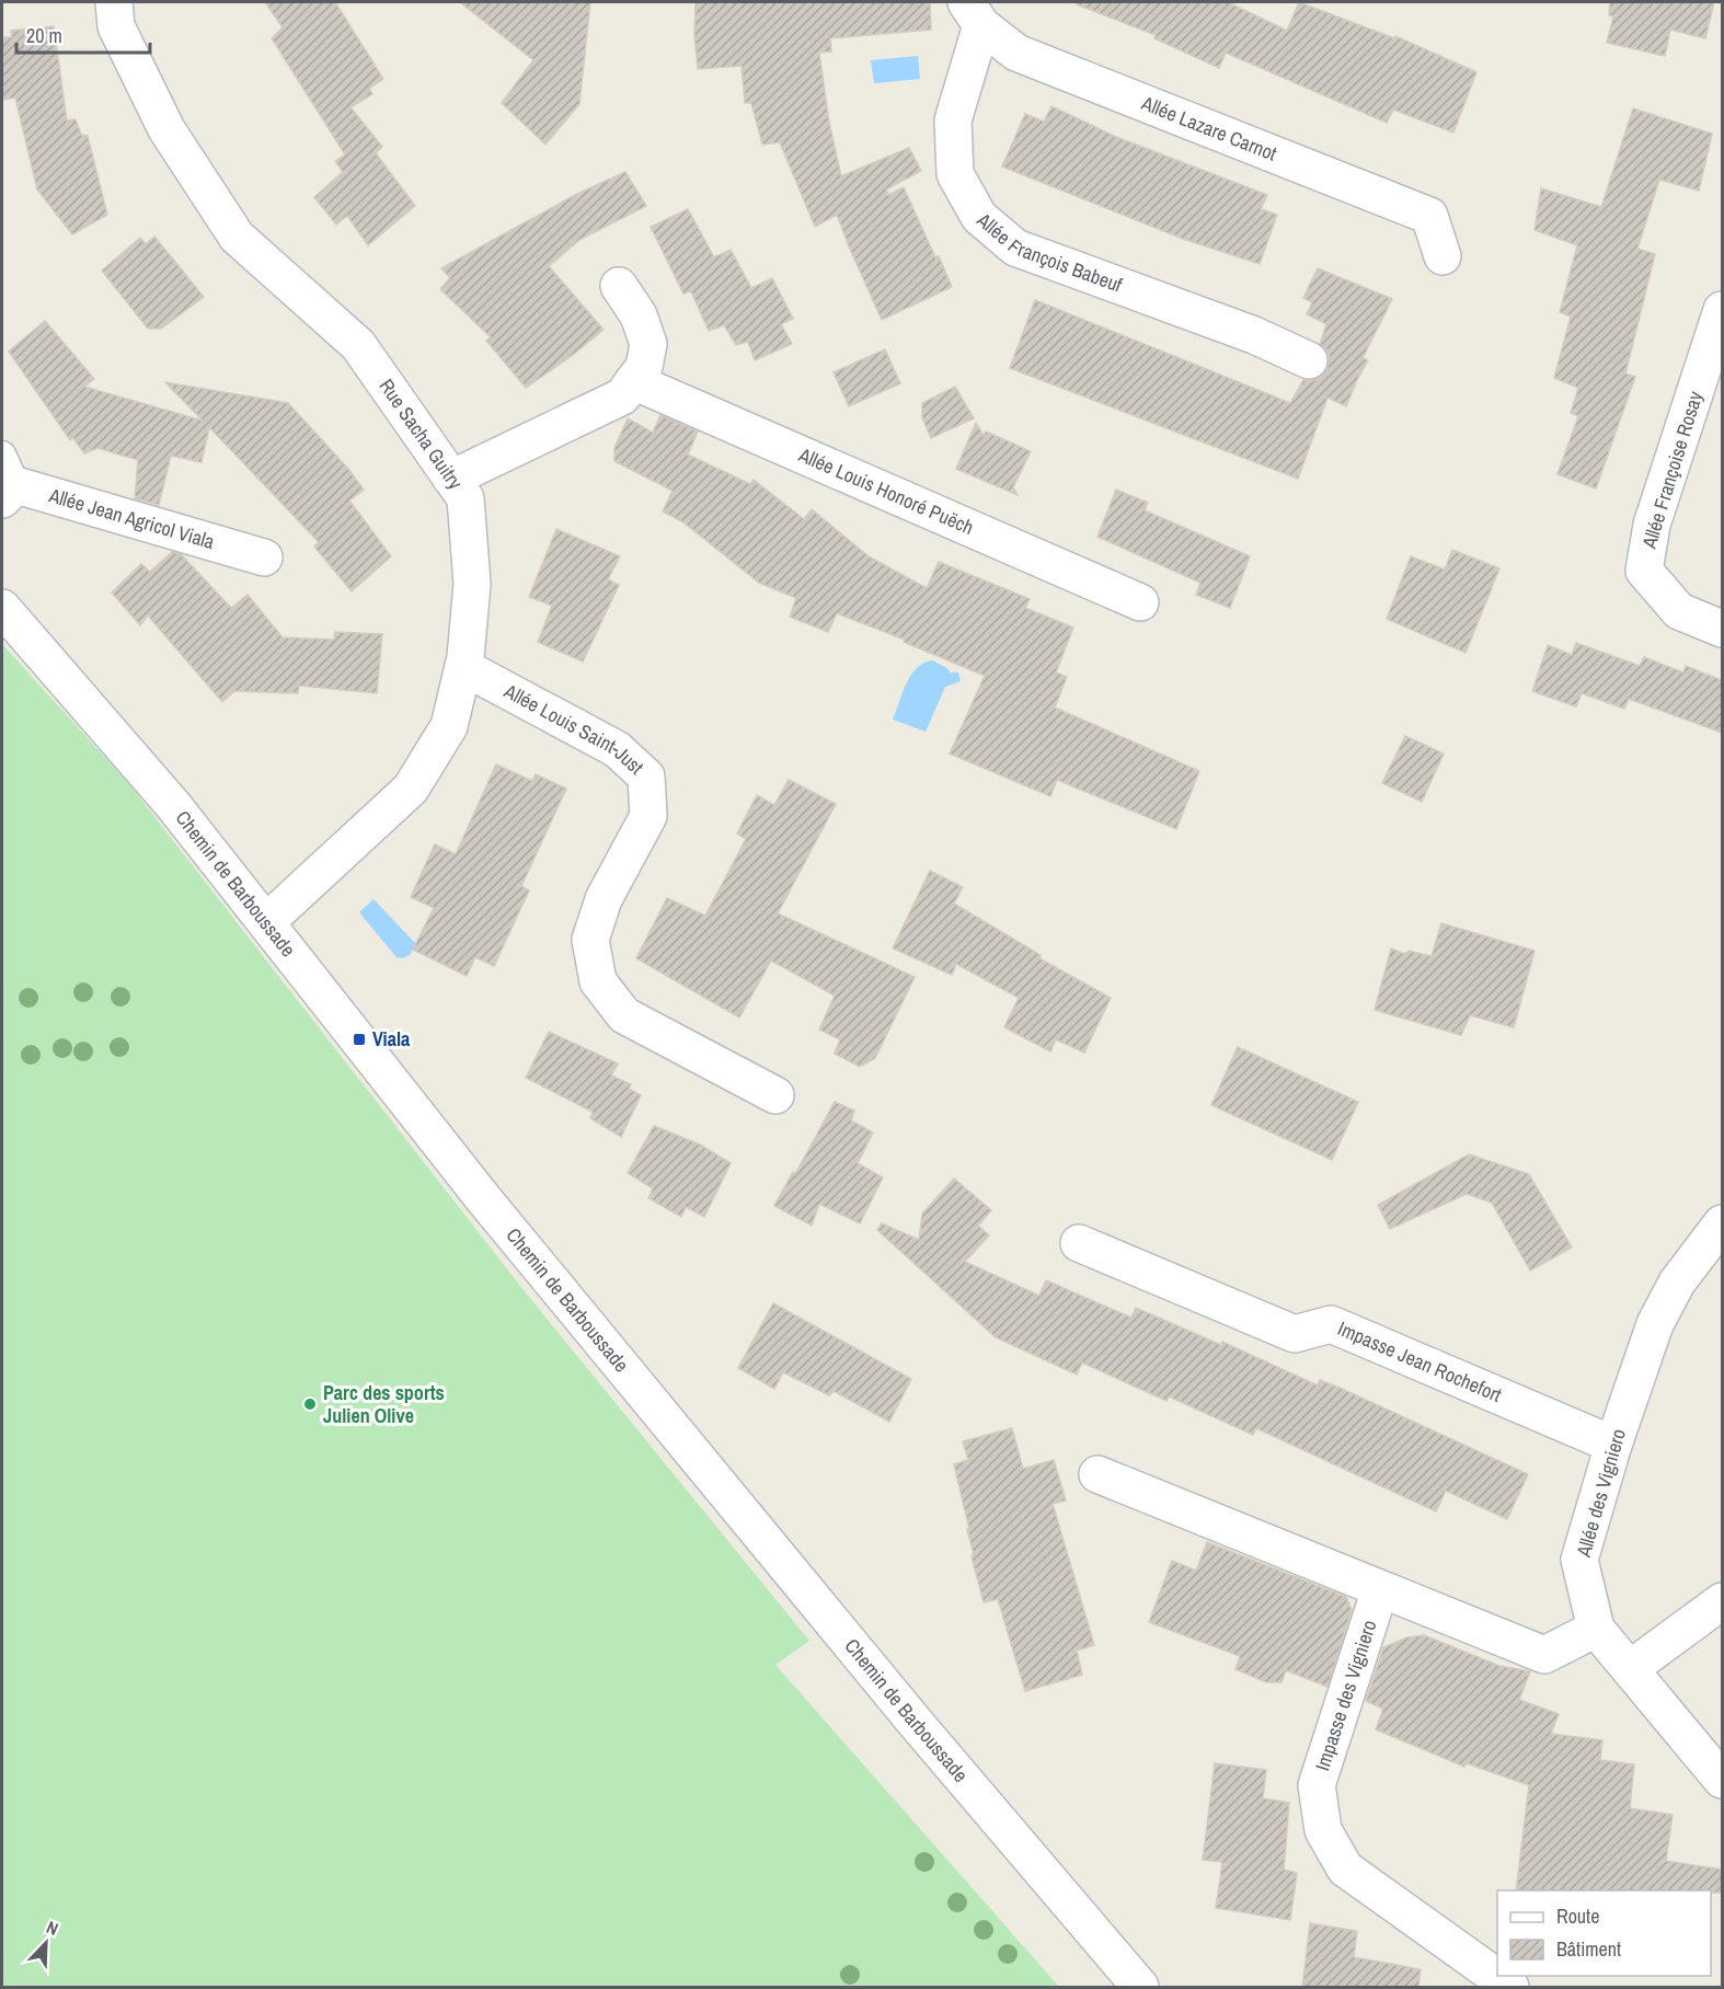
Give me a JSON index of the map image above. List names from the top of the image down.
{
  "streets": {
    "street": [
      "Allée Lazare Carnot",
      "Allée François Babeuf",
      "Rue Sacha Guitry",
      "Allée Françoise Rosay",
      "Allée Louis Honoré Puëch",
      "Allée Jean Agricol Viala",
      "Allée Louis Saint-Just",
      "Chemin de Barboussade",
      "Impasse Jean Rochefort",
      "Allée des Vigniero",
      "Impasse des Vigniero"
    ]
  },
  "crossings": [
    ["Allée Lazare Carnot", "Allée François Babeuf"],
    ["Rue Sacha Guitry", "Allée Louis Saint-Just"],
    ["Rue Sacha Guitry", "Chemin de Barboussade"],
    ["Impasse Jean Rochefort", "Allée des Vigniero"]
  ],
  "places": {
    "transit": ["Viala"],
    "other": ["Parc des sports Julien Olive"]
  },
  "legend": ["Route", "Bâtiment"],
  "scale_bar": "20 m",
  "north": "top right"
}
